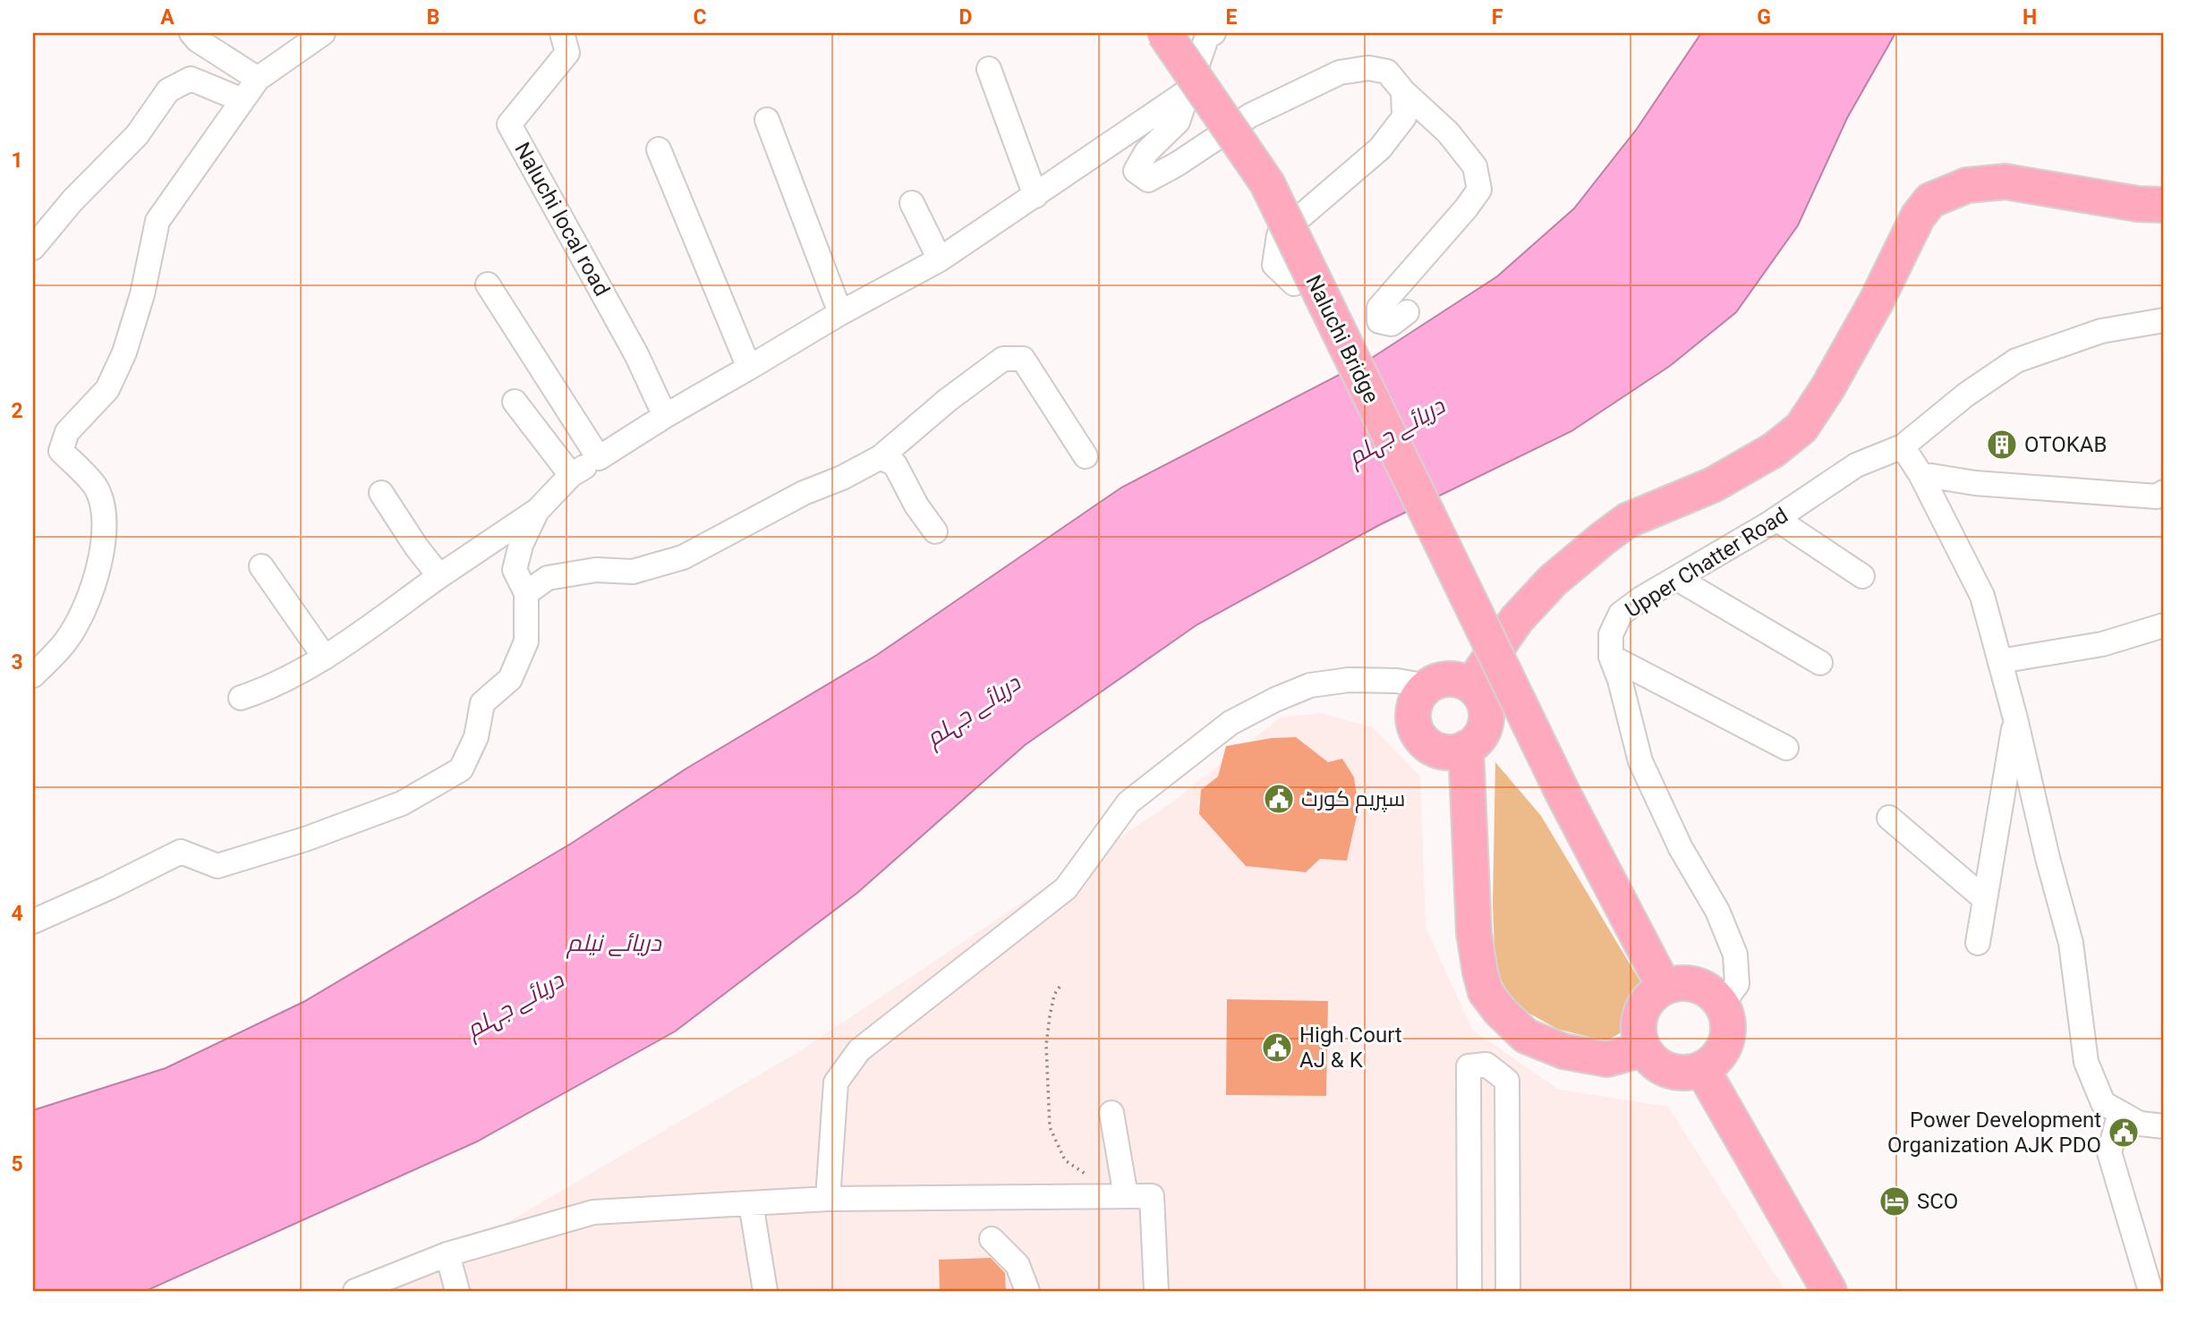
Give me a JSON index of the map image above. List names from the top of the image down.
{
  "streets": {
    "highway": ["Naluchi Bridge"],
    "street": ["Naluchi local road", "Upper Chatter Road"]
  },
  "crossings": [
    ["Naluchi Bridge", "Upper Chatter Road"]
  ],
  "water": ["دریائے جہلم", "دریائے نیلم"],
  "places": {
    "building": ["OTOKAB"],
    "public building": ["سپریم کورٹ", "High Court AJ & K", "Power Development Organization AJK PDO"],
    "hotel": ["SCO"]
  },
  "grid": {
    "columns": [
      "A",
      "B",
      "C",
      "D",
      "E",
      "F",
      "G",
      "H"
    ],
    "rows": [
      "1",
      "2",
      "3",
      "4",
      "5"
    ]
  }
}
